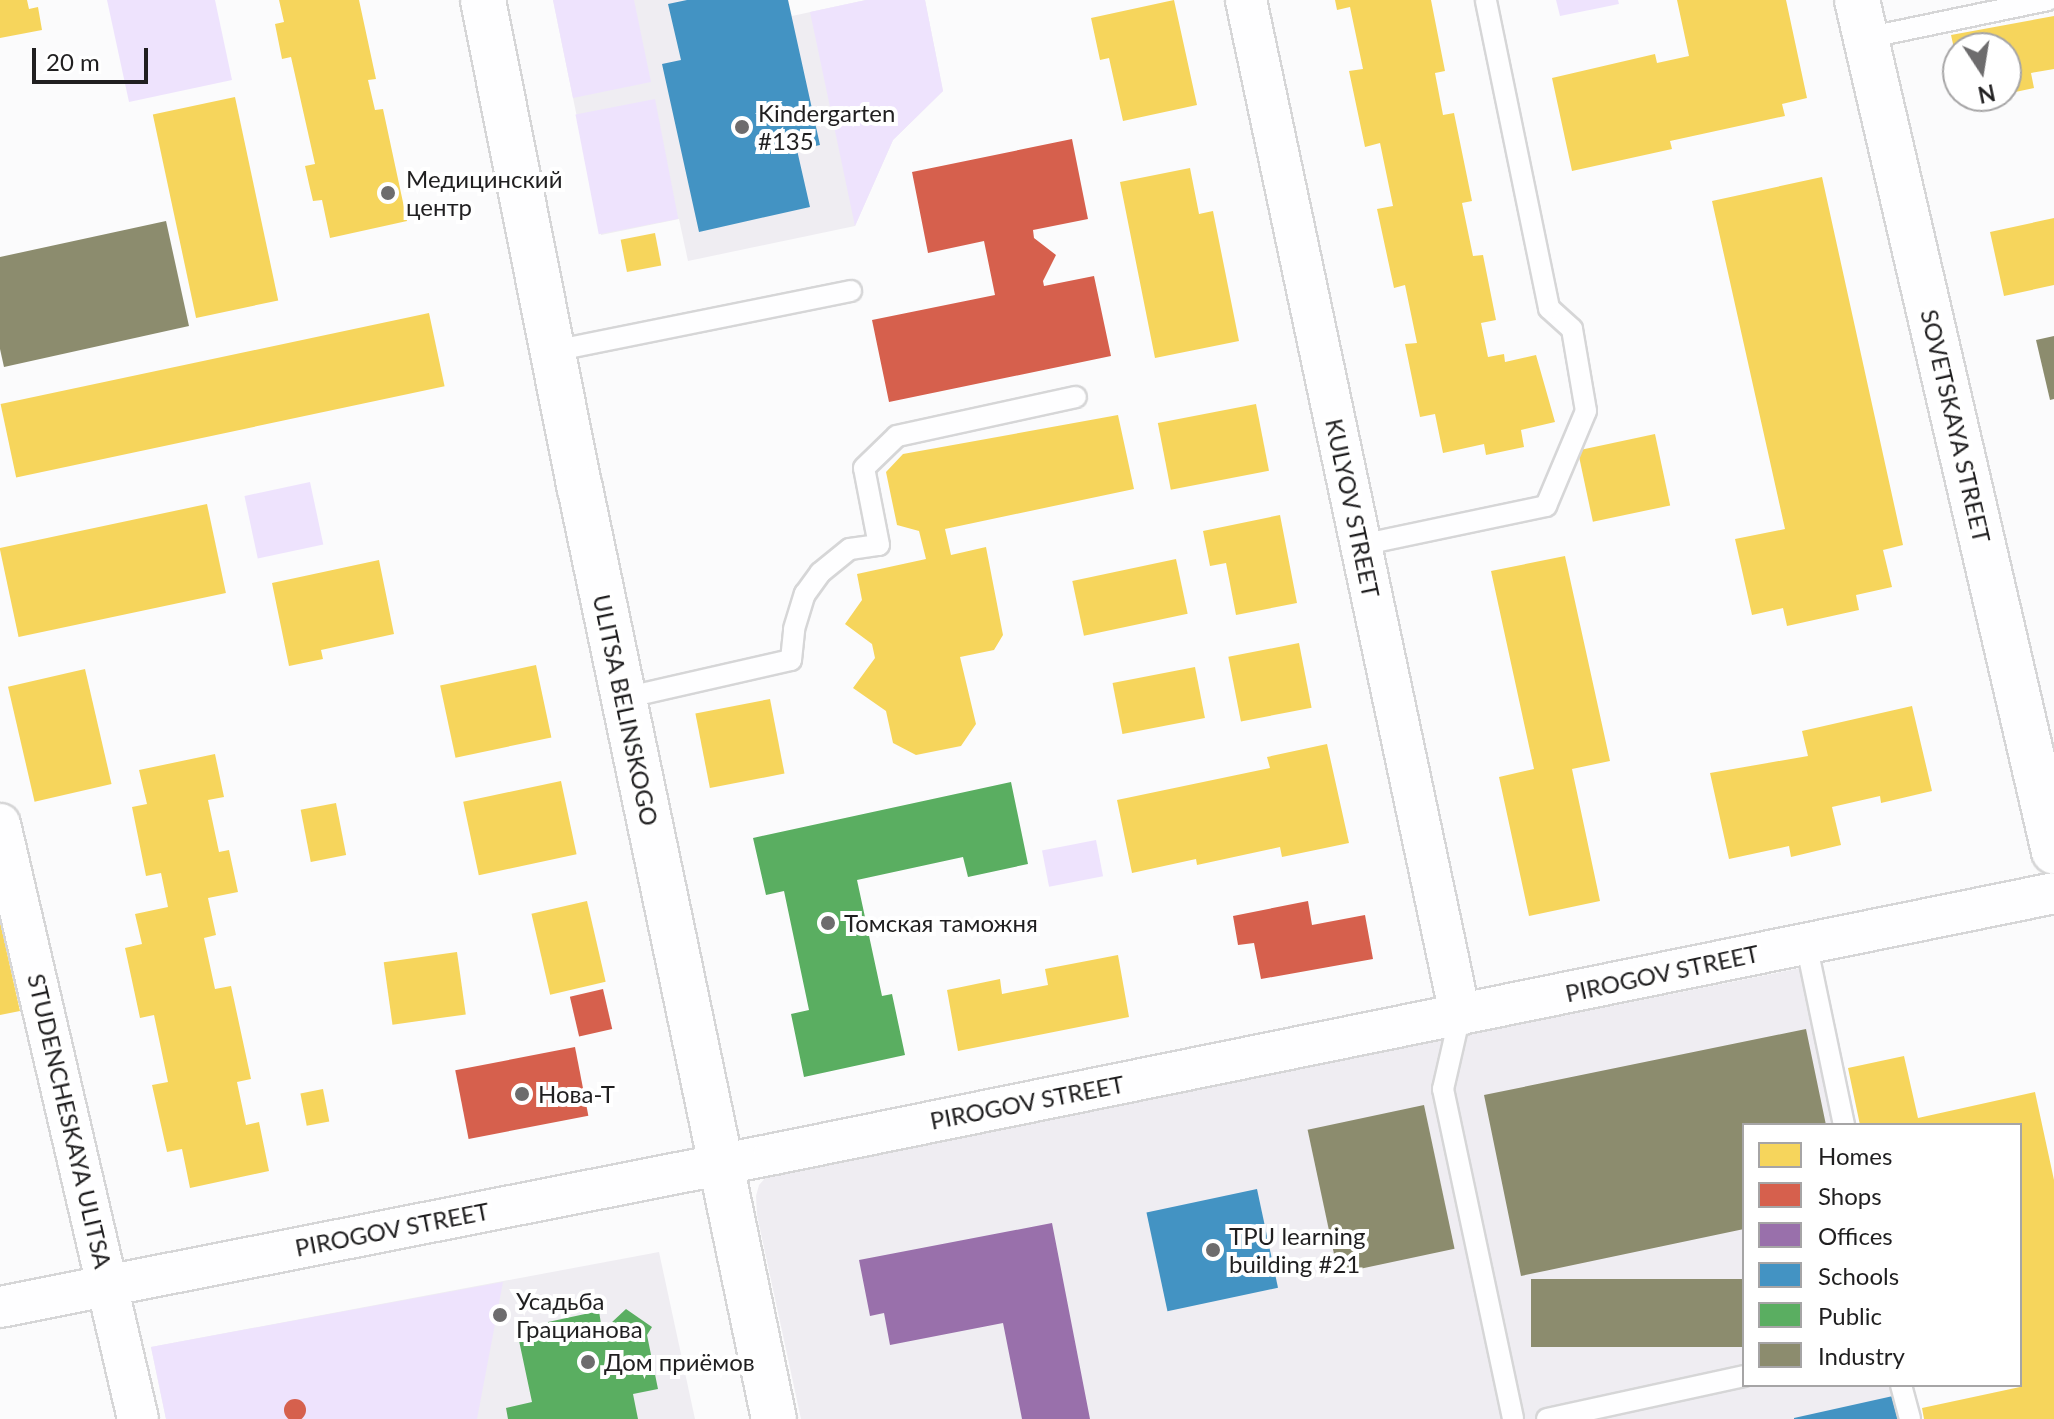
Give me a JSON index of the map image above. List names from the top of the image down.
{
  "streets": {
    "street": [
      "SOVETSKAYA STREET",
      "KULYOV STREET",
      "ULITSA BELINSKOGO",
      "PIROGOV STREET",
      "STUDENCHESKAYA ULITSA"
    ]
  },
  "crossings": [
    ["KULYOV STREET", "PIROGOV STREET"],
    ["ULITSA BELINSKOGO", "PIROGOV STREET"],
    ["PIROGOV STREET", "STUDENCHESKAYA ULITSA"]
  ],
  "places": [
    "Kindergarten #135",
    "Медицинский центр",
    "Томская таможня",
    "Нова-Т",
    "TPU learning building #21",
    "Усадьба Грацианова",
    "Дом приёмов"
  ],
  "legend": [
    "Homes",
    "Shops",
    "Offices",
    "Schools",
    "Public",
    "Industry"
  ],
  "scale_bar": "20 m",
  "north": "bottom"
}
